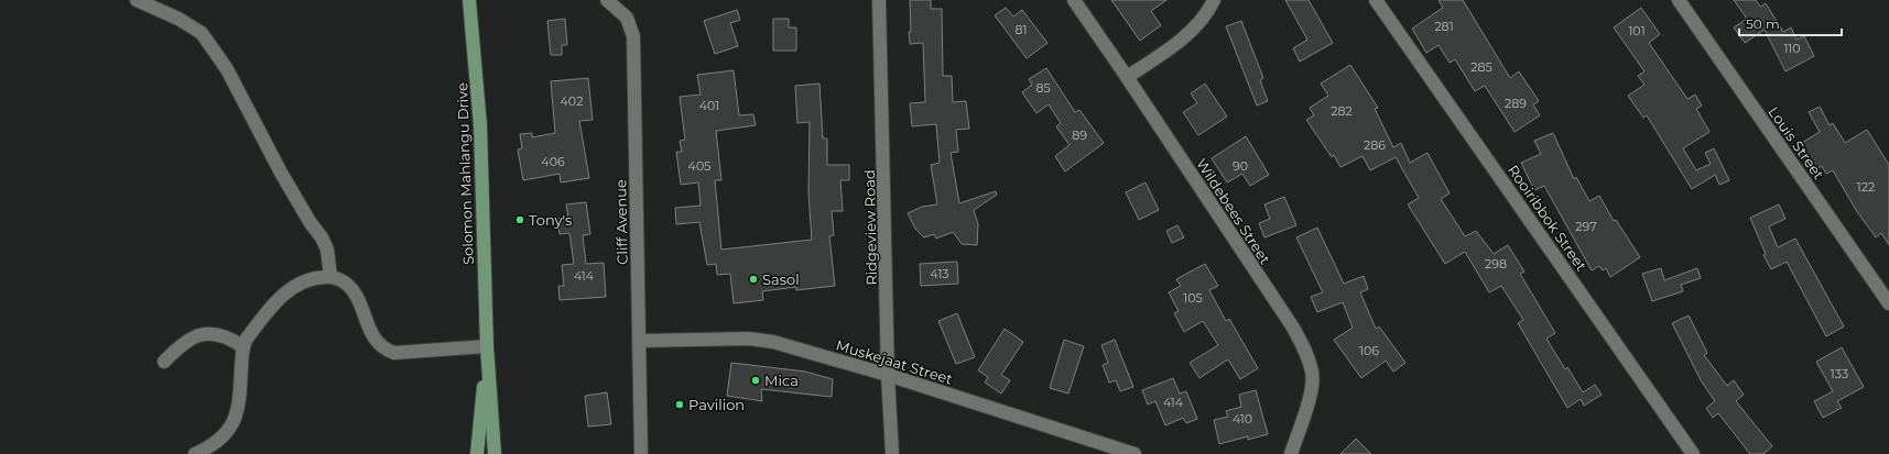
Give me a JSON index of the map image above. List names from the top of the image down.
{
  "streets": {
    "main road": ["Solomon Mahlangu Drive"],
    "street": [
      "Louis Street",
      "Wildebees Street",
      "Rooiribbok Street",
      "Cliff Avenue",
      "Ridgeview Road",
      "Muskejaat Street"
    ]
  },
  "crossings": [
    ["Cliff Avenue", "Muskejaat Street"],
    ["Ridgeview Road", "Muskejaat Street"]
  ],
  "places": [
    "Tony's",
    "Sasol",
    "Mica",
    "Pavilion"
  ],
  "house_numbers": [
    "281",
    "81",
    "101",
    "110",
    "285",
    "85",
    "402",
    "289",
    "401",
    "282",
    "89",
    "286",
    "406",
    "405",
    "90",
    "122",
    "297",
    "298",
    "413",
    "414",
    "105",
    "106",
    "133",
    "414",
    "410"
  ],
  "scale_bar": "50 m"
}
